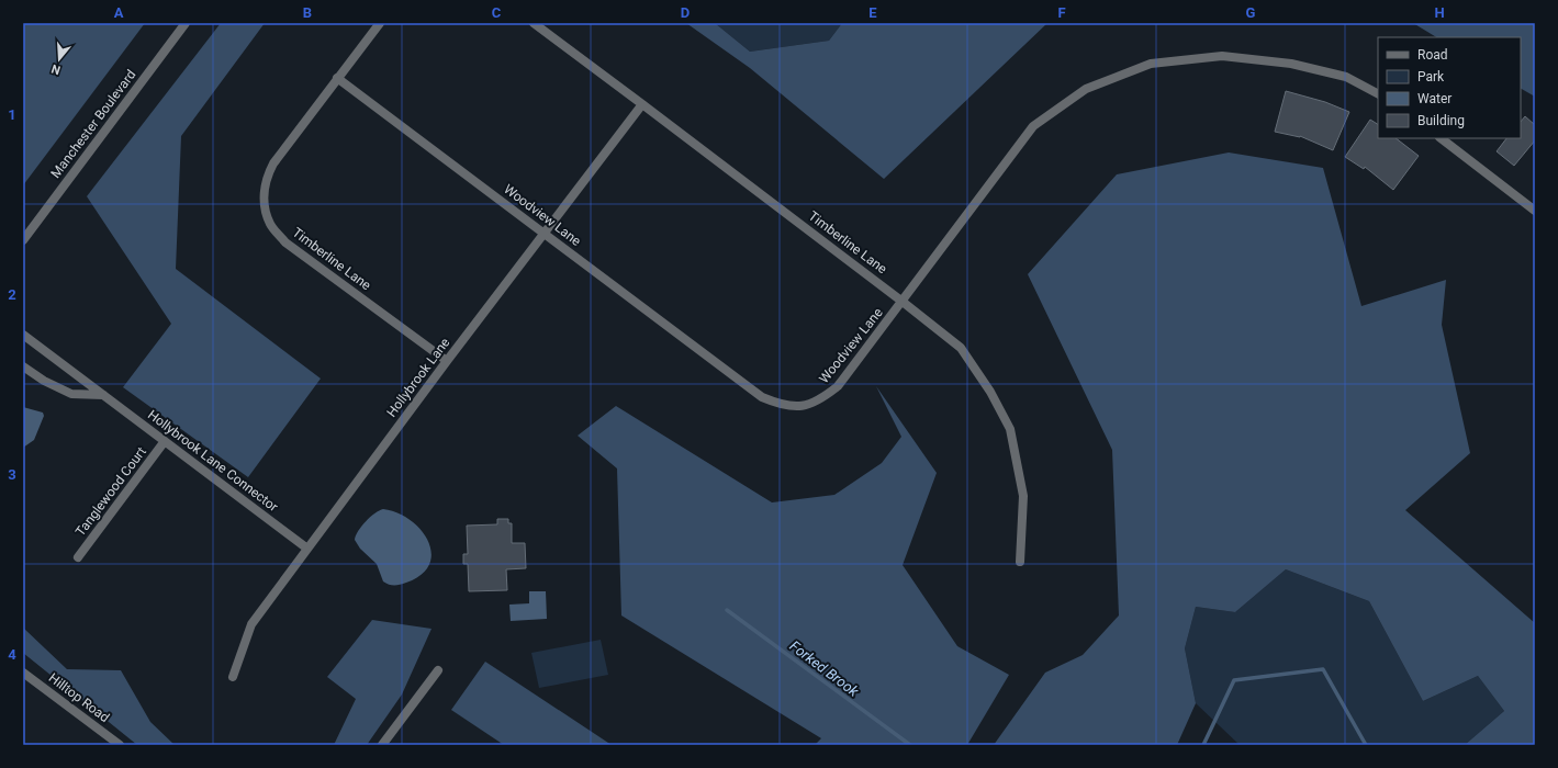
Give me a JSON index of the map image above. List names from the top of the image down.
{
  "streets": {
    "street": [
      "Manchester Boulevard",
      "Woodview Lane",
      "Timberline Lane",
      "Hollybrook Lane",
      "Hollybrook Lane Connector",
      "Tanglewood Court",
      "Hilltop Road"
    ]
  },
  "crossings": [
    ["Woodview Lane", "Timberline Lane"],
    ["Woodview Lane", "Hollybrook Lane"],
    ["Timberline Lane", "Hollybrook Lane"],
    ["Hollybrook Lane", "Hollybrook Lane Connector"],
    ["Hollybrook Lane Connector", "Tanglewood Court"]
  ],
  "water": ["Forked Brook"],
  "legend": [
    "Road",
    "Park",
    "Water",
    "Building"
  ],
  "north": "bottom",
  "grid": {
    "columns": [
      "A",
      "B",
      "C",
      "D",
      "E",
      "F",
      "G",
      "H"
    ],
    "rows": [
      "1",
      "2",
      "3",
      "4"
    ]
  }
}
